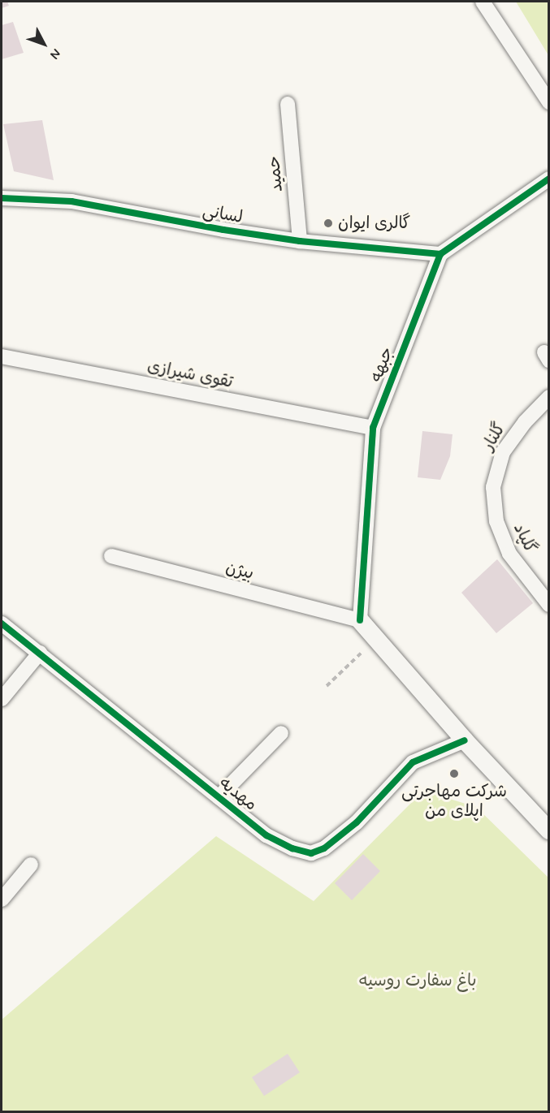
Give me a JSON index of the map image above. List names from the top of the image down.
{
  "streets": {
    "street": [
      "حمید",
      "لسانی",
      "جبهه",
      "تقوی شیرازی",
      "گلنار",
      "گلپاد",
      "بیژن",
      "مهدیه"
    ]
  },
  "crossings": [
    ["حمید", "لسانی"],
    ["لسانی", "جبهه"],
    ["جبهه", "تقوی شیرازی"],
    ["جبهه", "بیژن"],
    ["گلنار", "گلپاد"]
  ],
  "parks": ["باغ سفارت روسیه"],
  "places": ["گالری ایوان", "شرکت مهاجرتی اپلای من"],
  "north": "bottom right"
}
